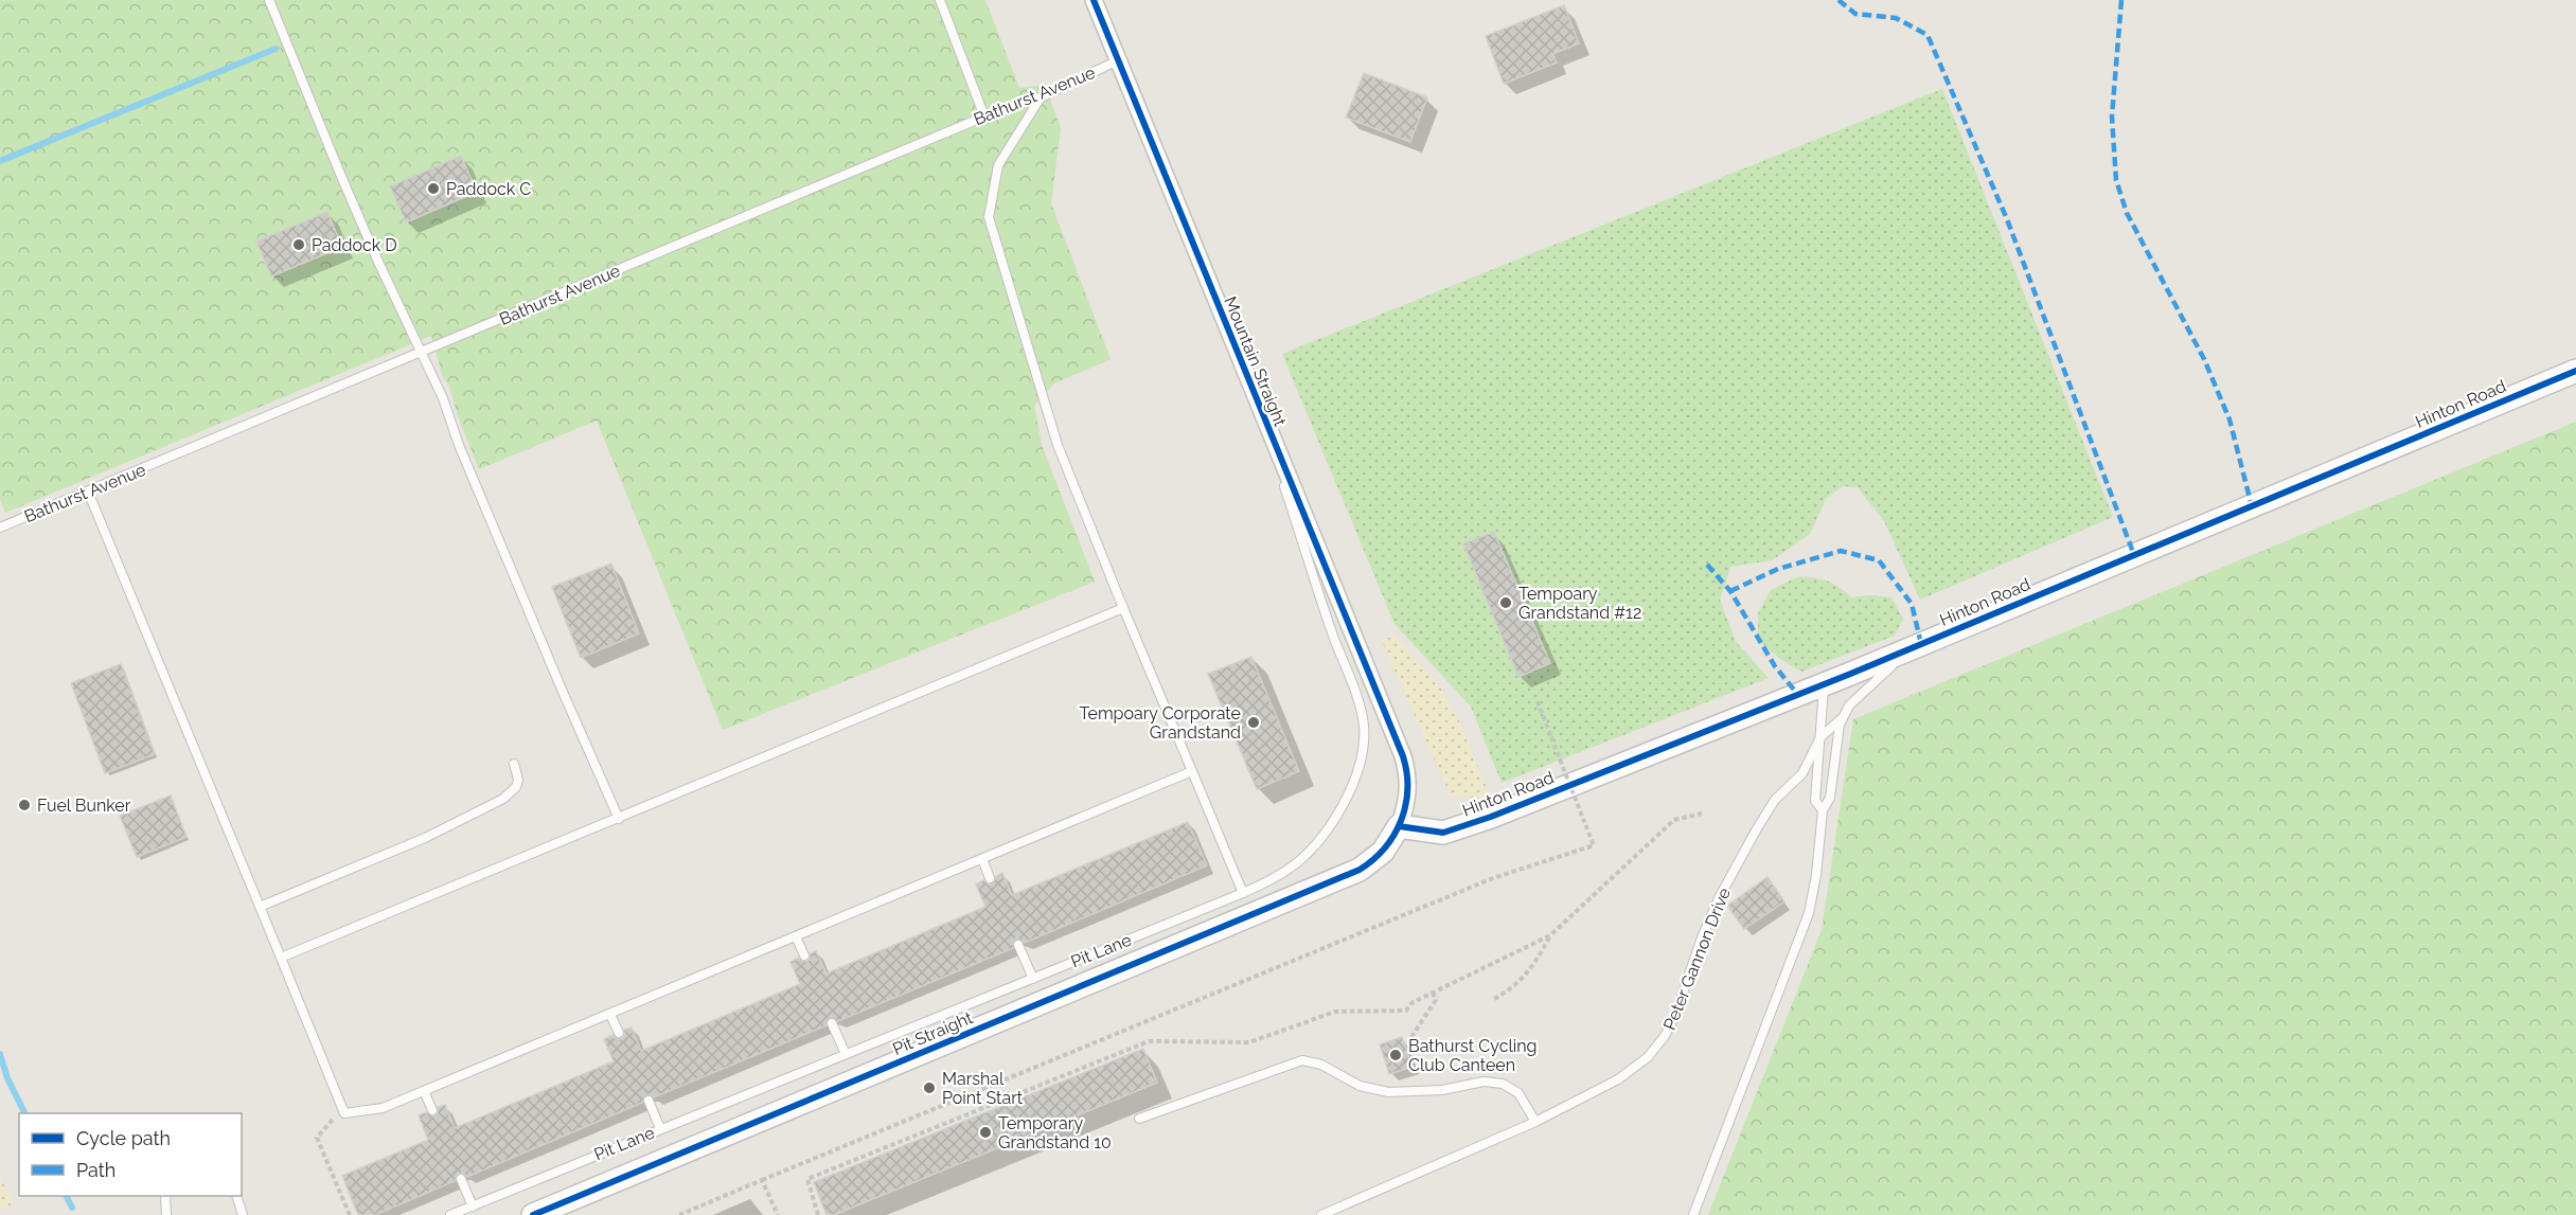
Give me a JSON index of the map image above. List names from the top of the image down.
{
  "streets": {
    "street": ["Mountain Straight", "Hinton Road", "Pit Straight"],
    "lane": ["Bathurst Avenue", "Pit Lane", "Peter Gannon Drive"]
  },
  "crossings": [
    ["Bathurst Avenue", "Mountain Straight"],
    ["Mountain Straight", "Hinton Road"],
    ["Mountain Straight", "Pit Lane"],
    ["Mountain Straight", "Pit Straight"],
    ["Hinton Road", "Peter Gannon Drive"],
    ["Hinton Road", "Pit Straight"]
  ],
  "places": [
    "Paddock C",
    "Paddock D",
    "Tempoary Grandstand #12",
    "Tempoary Corporate Grandstand",
    "Fuel Bunker",
    "Bathurst Cycling Club Canteen",
    "Marshal Point Start",
    "Temporary Grandstand 10"
  ],
  "legend": ["Cycle path", "Path"]
}
